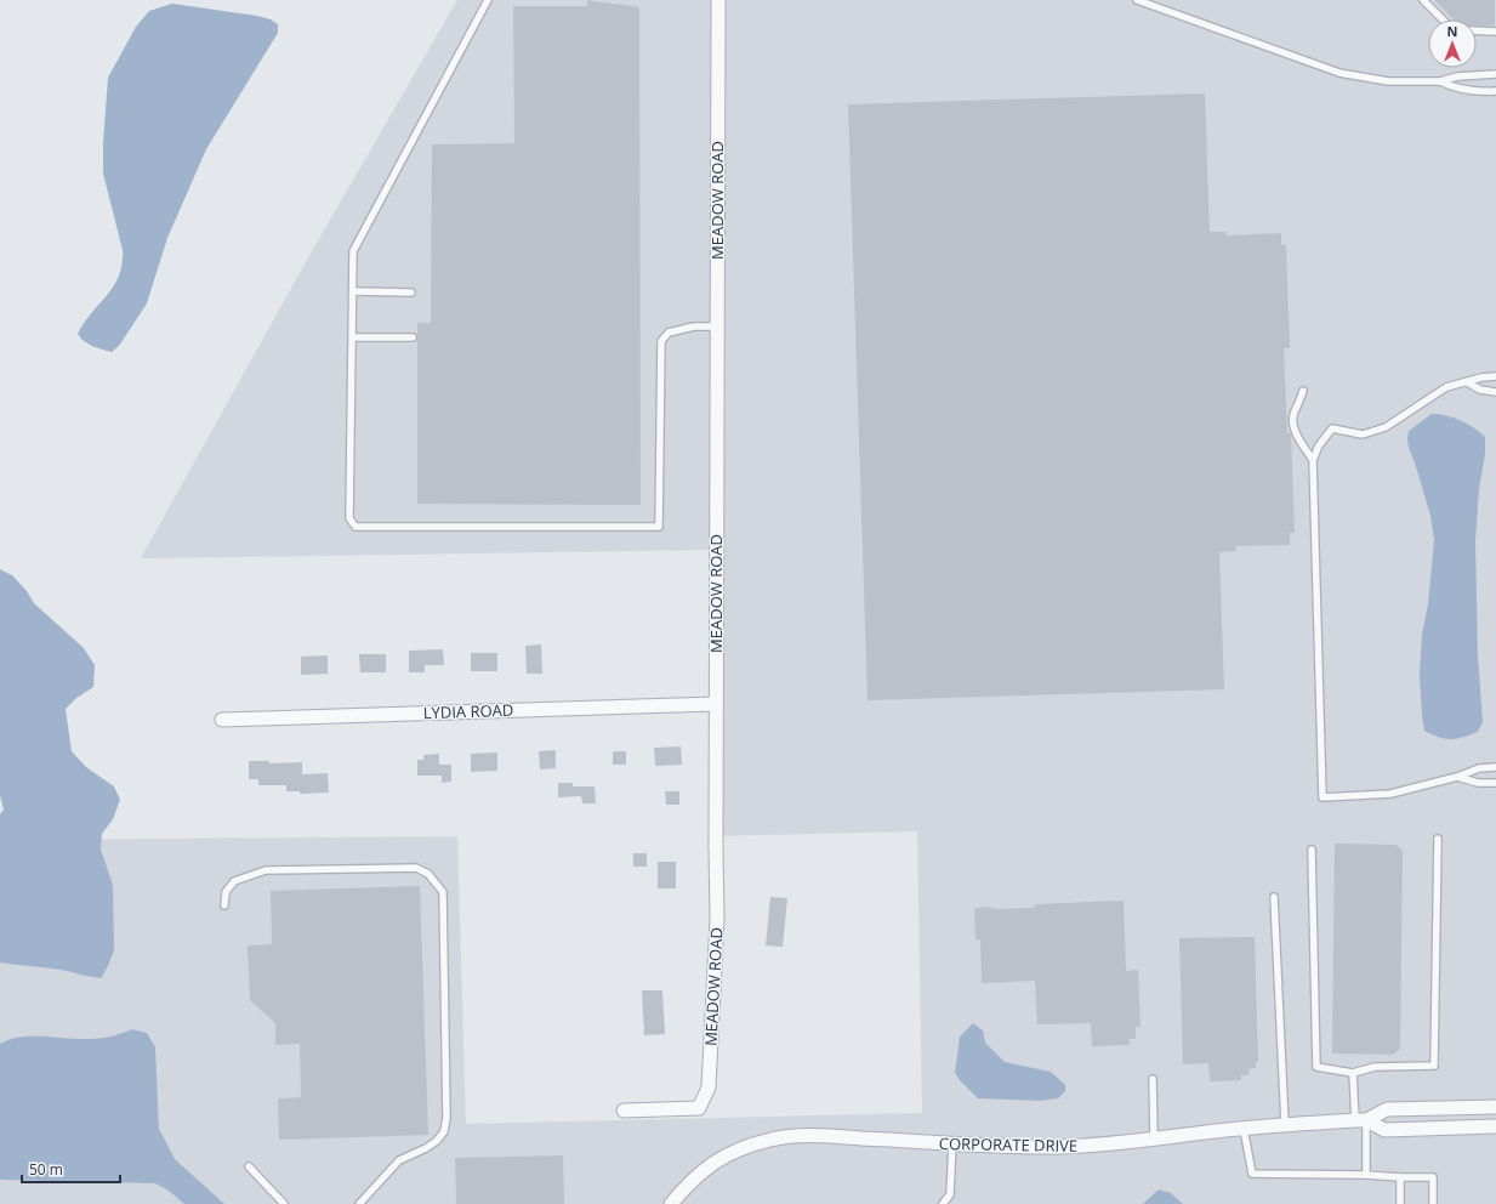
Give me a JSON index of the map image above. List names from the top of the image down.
{
  "streets": {
    "street": ["MEADOW ROAD", "LYDIA ROAD", "CORPORATE DRIVE"]
  },
  "crossings": [
    ["MEADOW ROAD", "LYDIA ROAD"]
  ],
  "scale_bar": "50 m",
  "north": "top"
}
